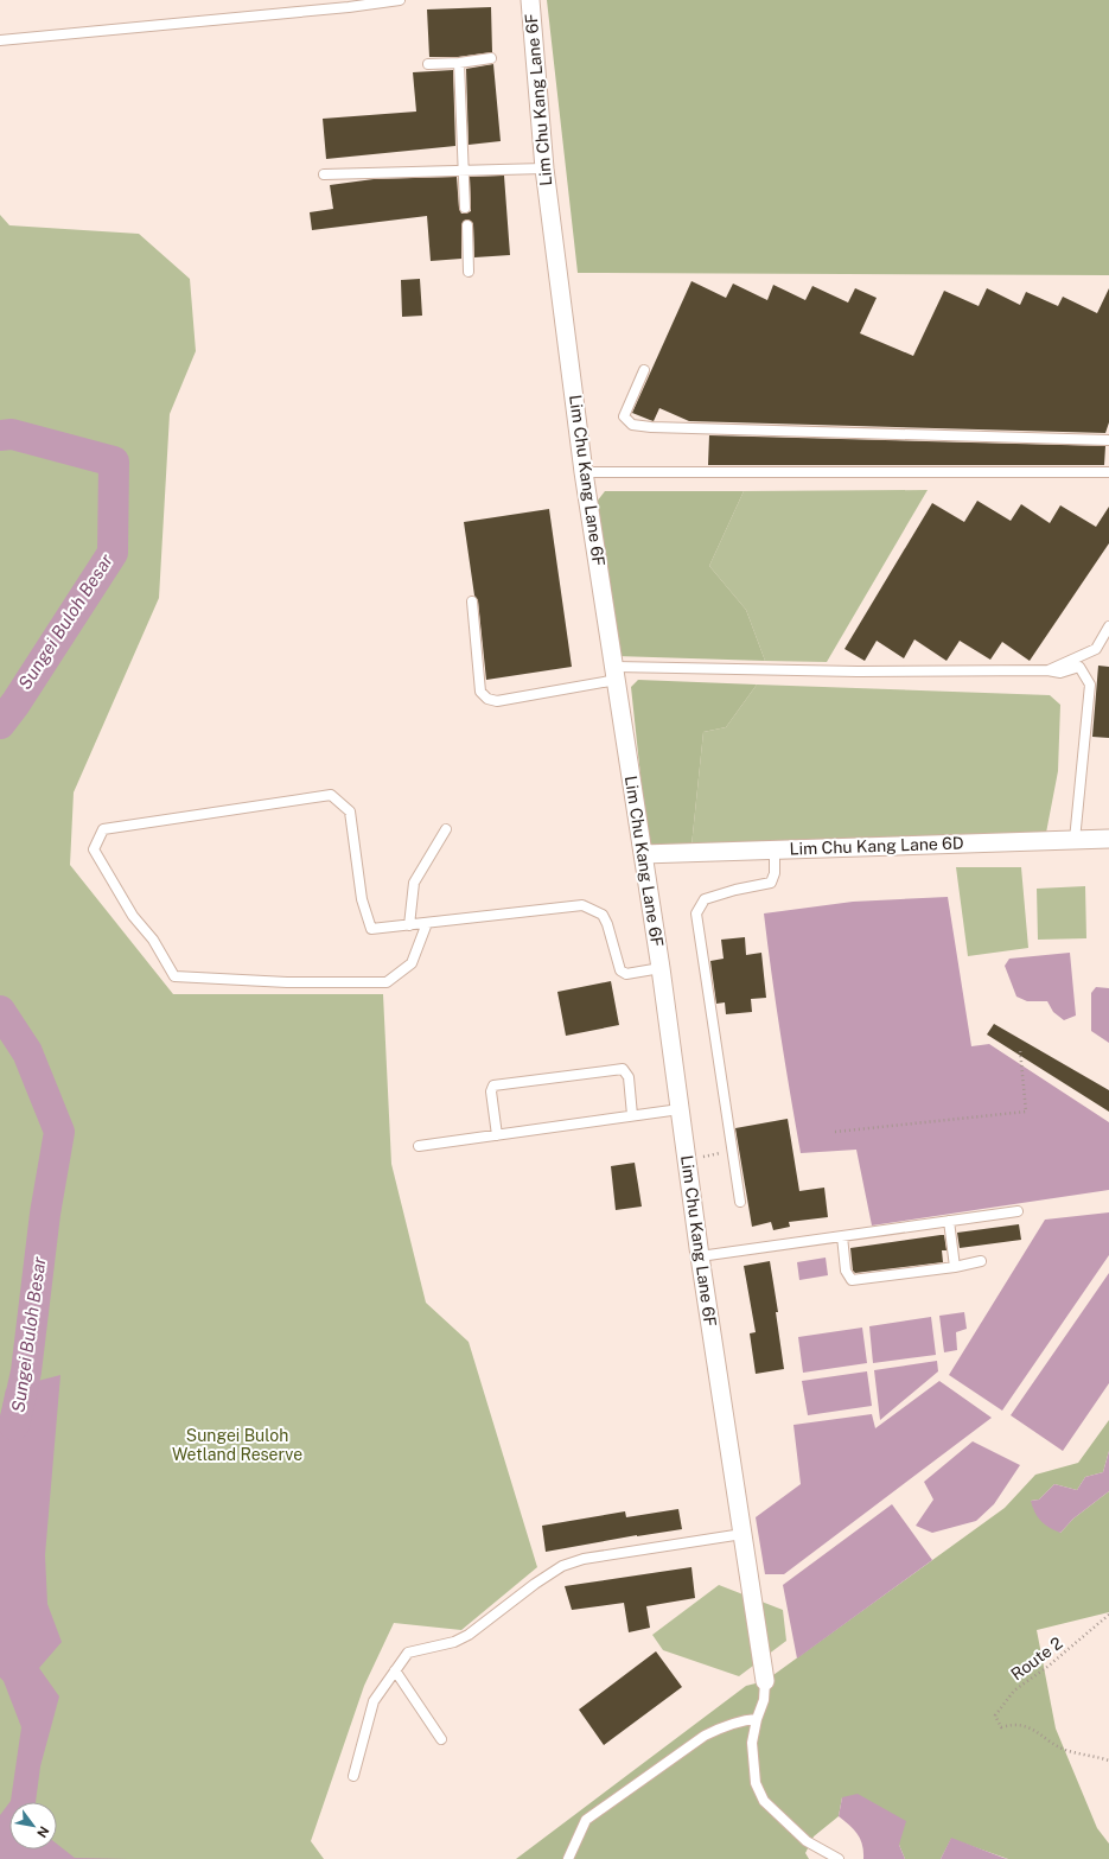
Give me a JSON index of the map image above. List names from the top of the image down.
{
  "streets": {
    "street": ["Lim Chu Kang Lane 6F", "Lim Chu Kang Lane 6D"],
    "path": ["Route 2"]
  },
  "crossings": [
    ["Lim Chu Kang Lane 6F", "Lim Chu Kang Lane 6D"]
  ],
  "water": ["Sungei Buloh Besar"],
  "parks": ["Sungei Buloh Wetland Reserve"],
  "north": "bottom right"
}
